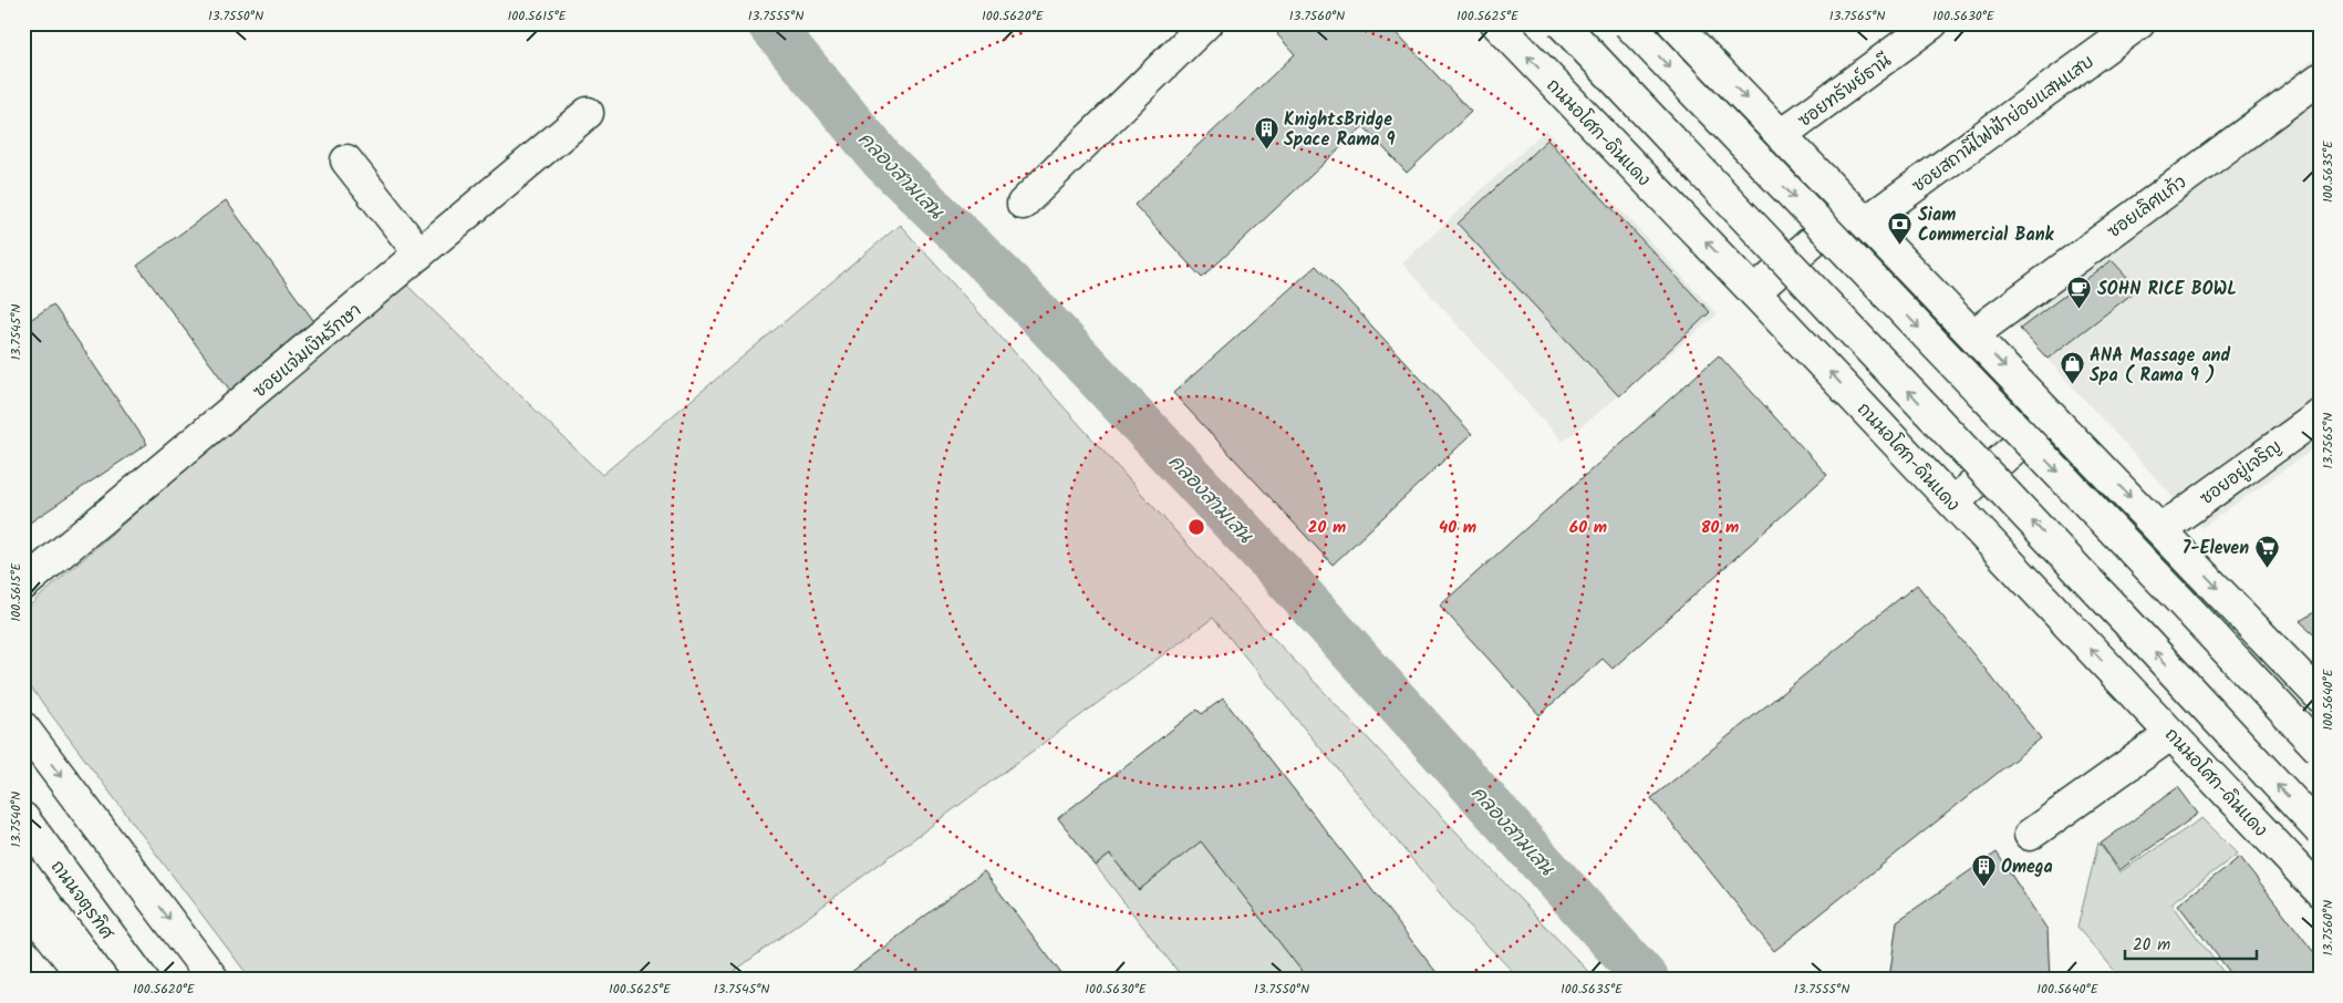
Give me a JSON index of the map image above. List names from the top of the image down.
{
  "streets": {
    "main road": [
      "ซอยทรัพย์ธานี",
      "ซอยสถานีไฟฟ้าย่อยแสนแสบ",
      "ถนนอโศก-ดินแดง",
      "ซอยเลิศแก้ว",
      "ซอยแจ่มเงินรักษา",
      "ซอยอยู่เจริญ",
      "ถนนจตุรทิศ"
    ]
  },
  "crossings": [
    ["ซอยสถานีไฟฟ้าย่อยแสนแสบ", "ถนนอโศก-ดินแดง"]
  ],
  "water": ["คลองสามเสน"],
  "places": {
    "building": ["KnightsBridge Space Rama 9", "Omega"],
    "bank": ["Siam Commercial Bank"],
    "cafe": ["SOHN RICE BOWL"],
    "shop": ["ANA Massage and Spa ( Rama 9 )"],
    "supermarket": ["7-Eleven"]
  },
  "scale_bar": "20 m",
  "coordinates": [
    "13.7550°N",
    "100.5615°E",
    "13.7555°N",
    "100.5620°E",
    "13.7560°N",
    "100.5625°E",
    "13.7565°N",
    "100.5630°E",
    "100.5635°E",
    "13.7545°N",
    "100.5640°E",
    "13.7540°N"
  ],
  "rings": [
    "20 m",
    "40 m",
    "60 m",
    "80 m"
  ]
}
